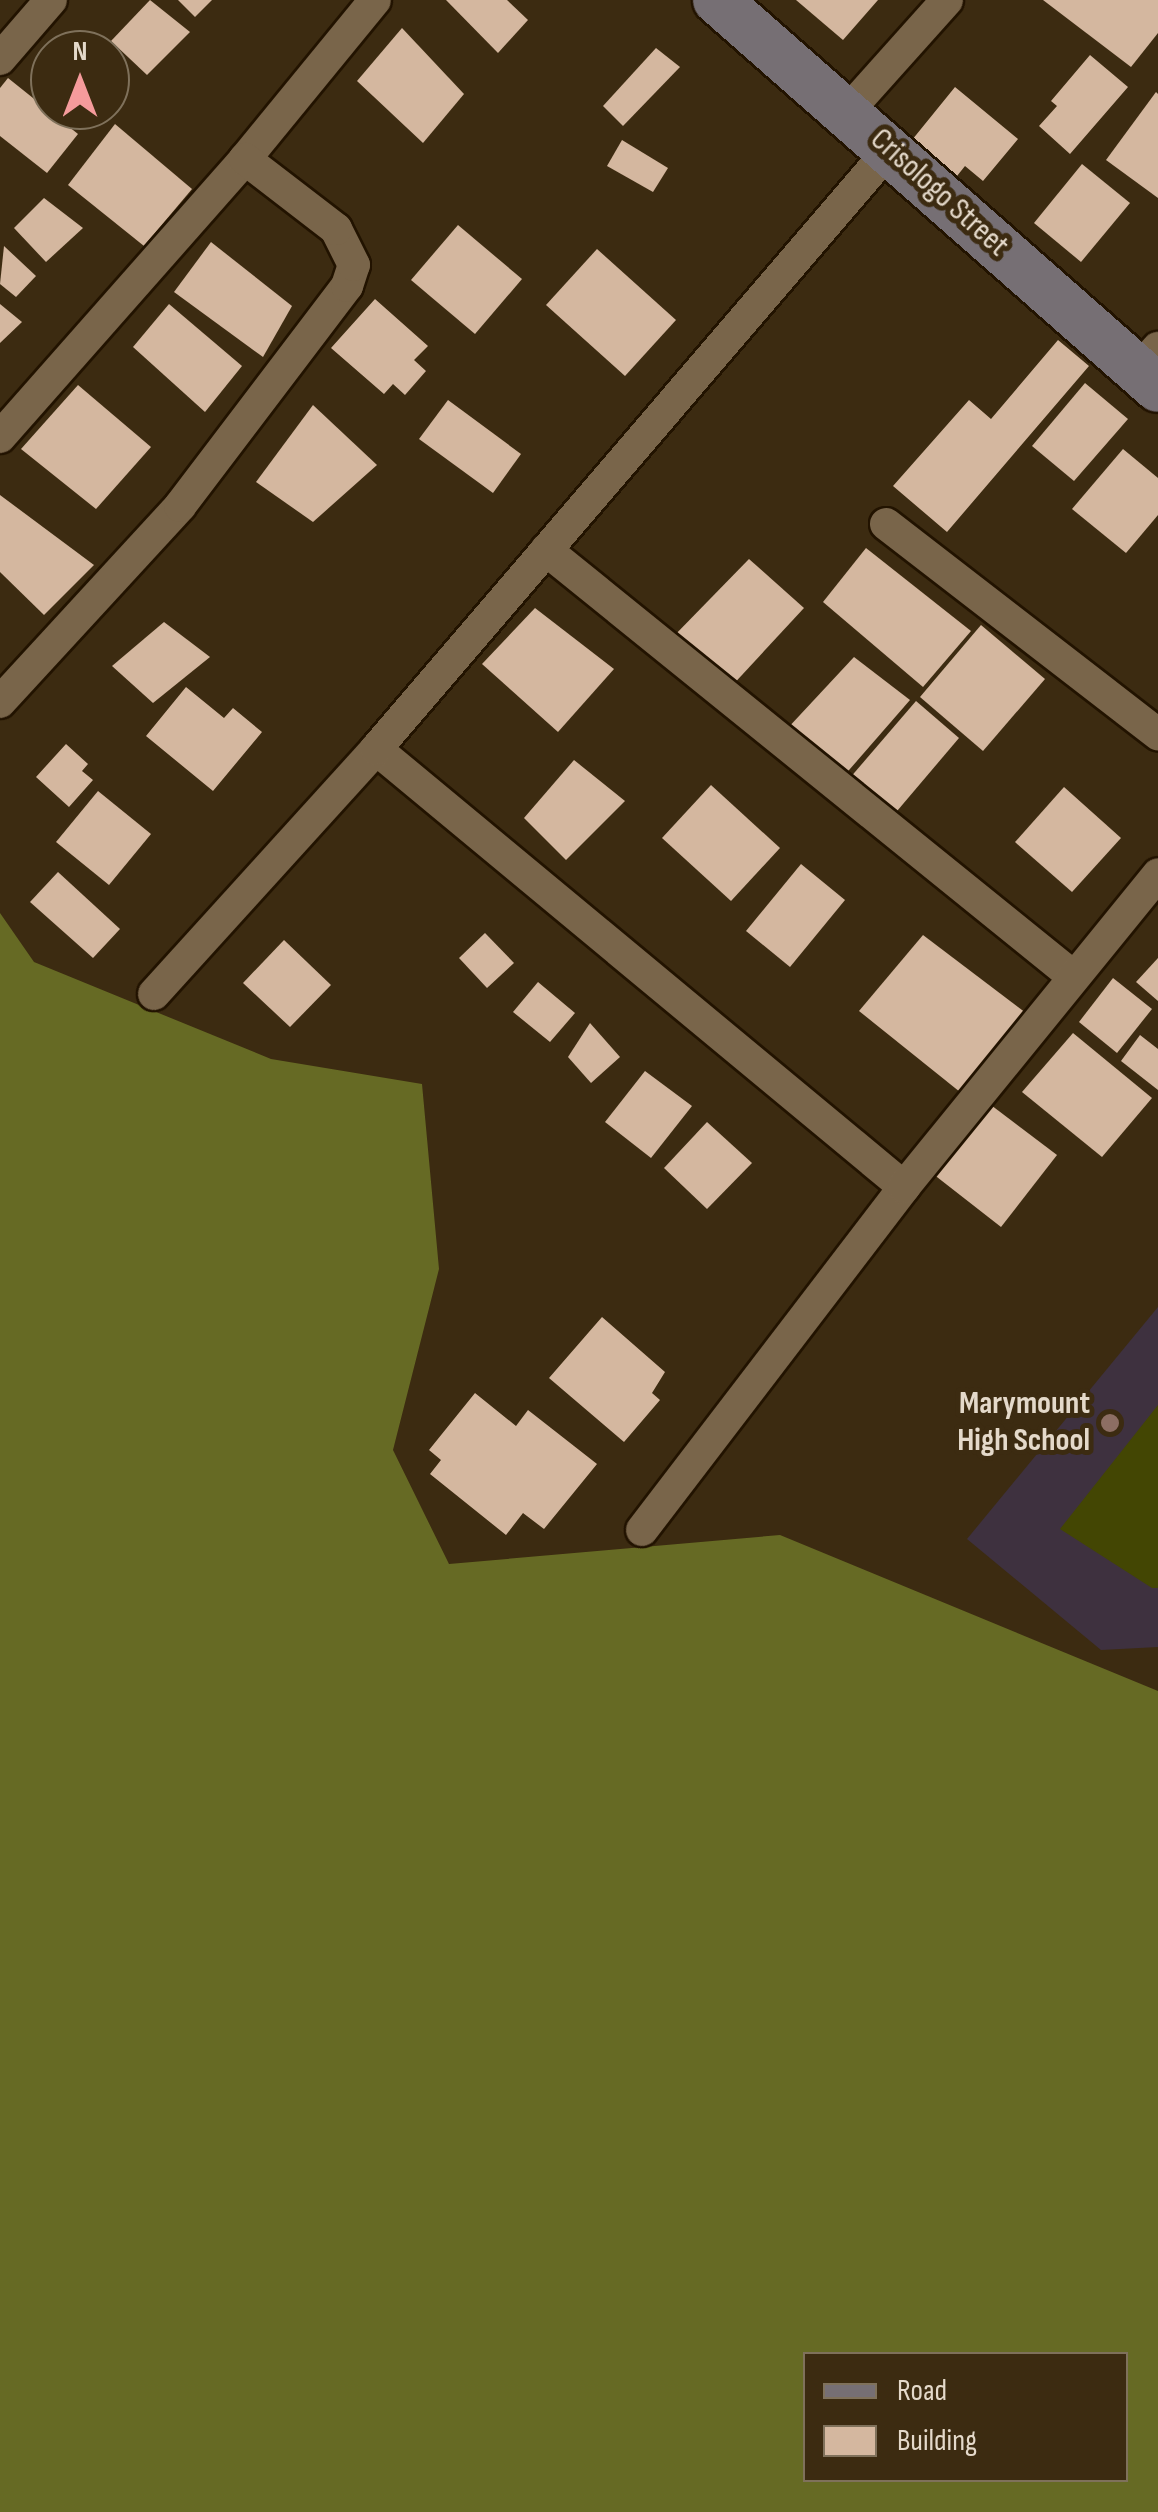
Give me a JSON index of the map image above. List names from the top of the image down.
{
  "streets": {
    "street": ["Crisologo Street"]
  },
  "places": ["Marymount High School"],
  "legend": ["Road", "Building"],
  "north": "top"
}
